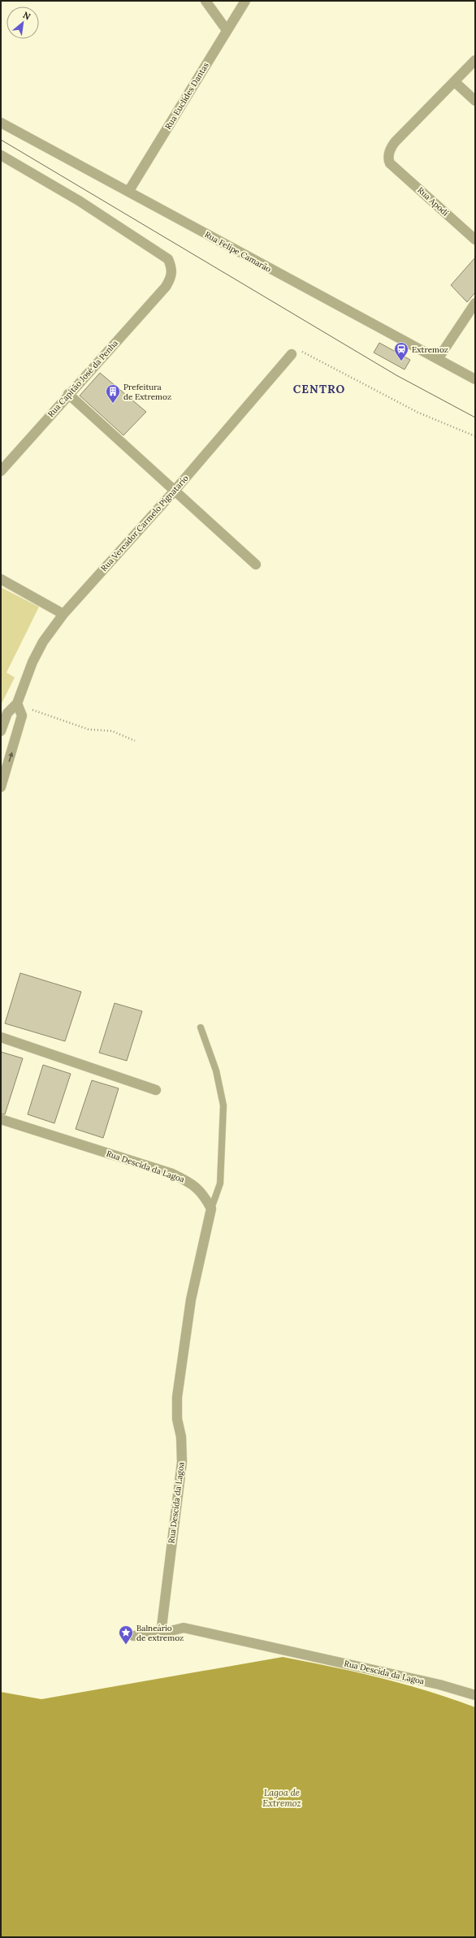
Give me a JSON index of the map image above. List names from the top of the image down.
{
  "streets": {
    "street": [
      "Rua Euclides Dantas",
      "Rua Apodi",
      "Rua Felipe Camarão",
      "Rua Capitão José da Penha",
      "Rua Vereador Carmelo Pignatario",
      "Rua Descida da Lagoa"
    ]
  },
  "crossings": [
    ["Rua Euclides Dantas", "Rua Felipe Camarão"]
  ],
  "districts": ["CENTRO"],
  "water": ["Lagoa de Extremoz"],
  "places": {
    "station": ["Extremoz"],
    "building": ["Prefeitura de Extremoz"],
    "place": ["Balneário de extremoz"]
  },
  "north": "top right"
}
